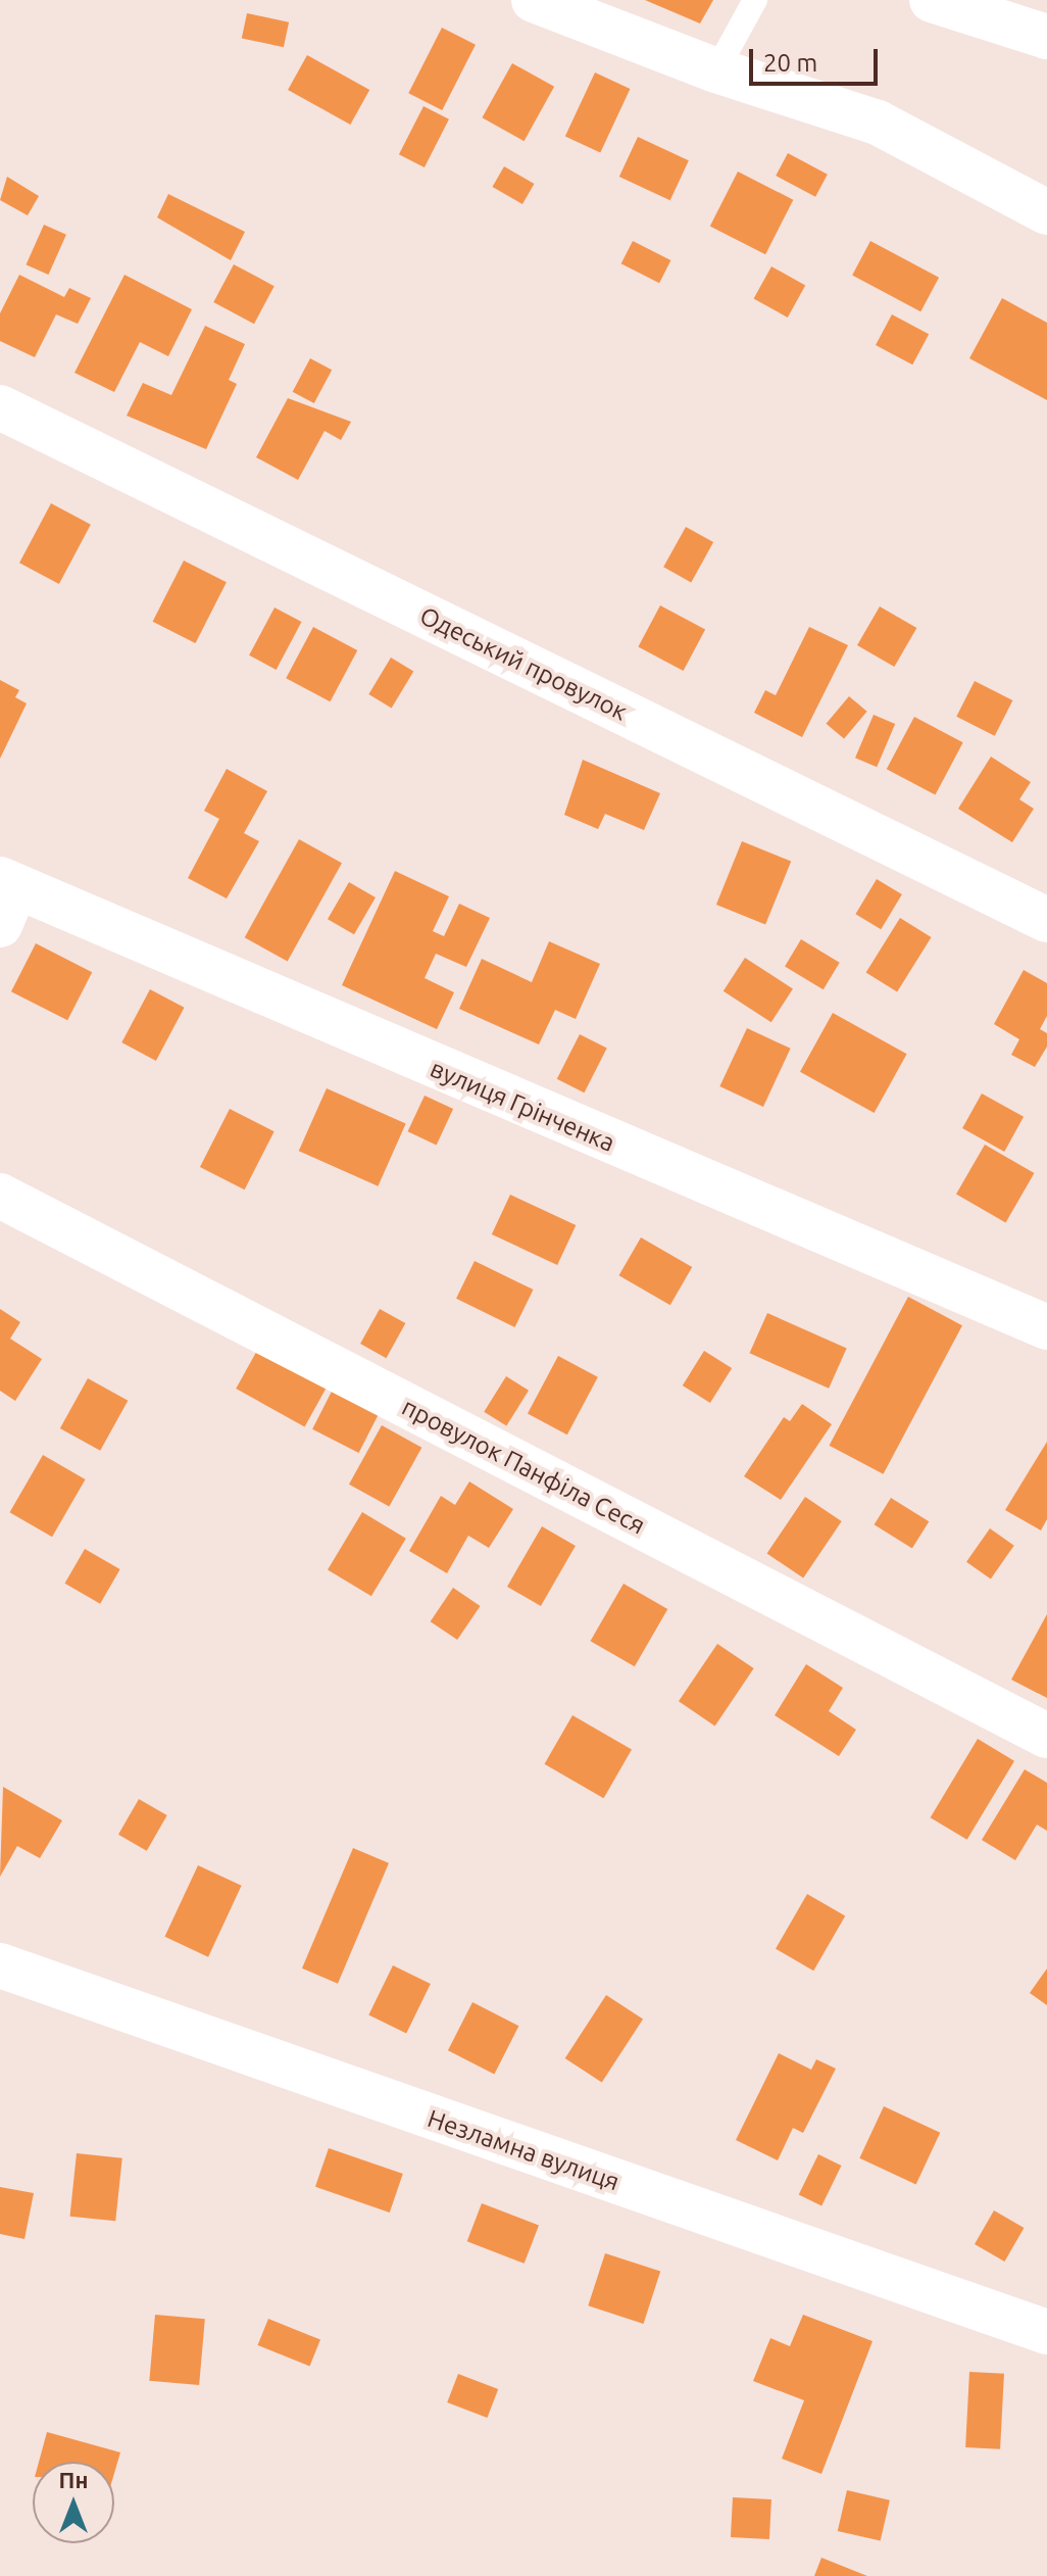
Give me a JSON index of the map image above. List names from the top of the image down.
{
  "streets": {
    "street": [
      "Одеський провулок",
      "вулиця Грінченка",
      "провулок Панфіла Сеся",
      "Незламна вулиця"
    ]
  },
  "scale_bar": "20 m",
  "north": "top"
}
